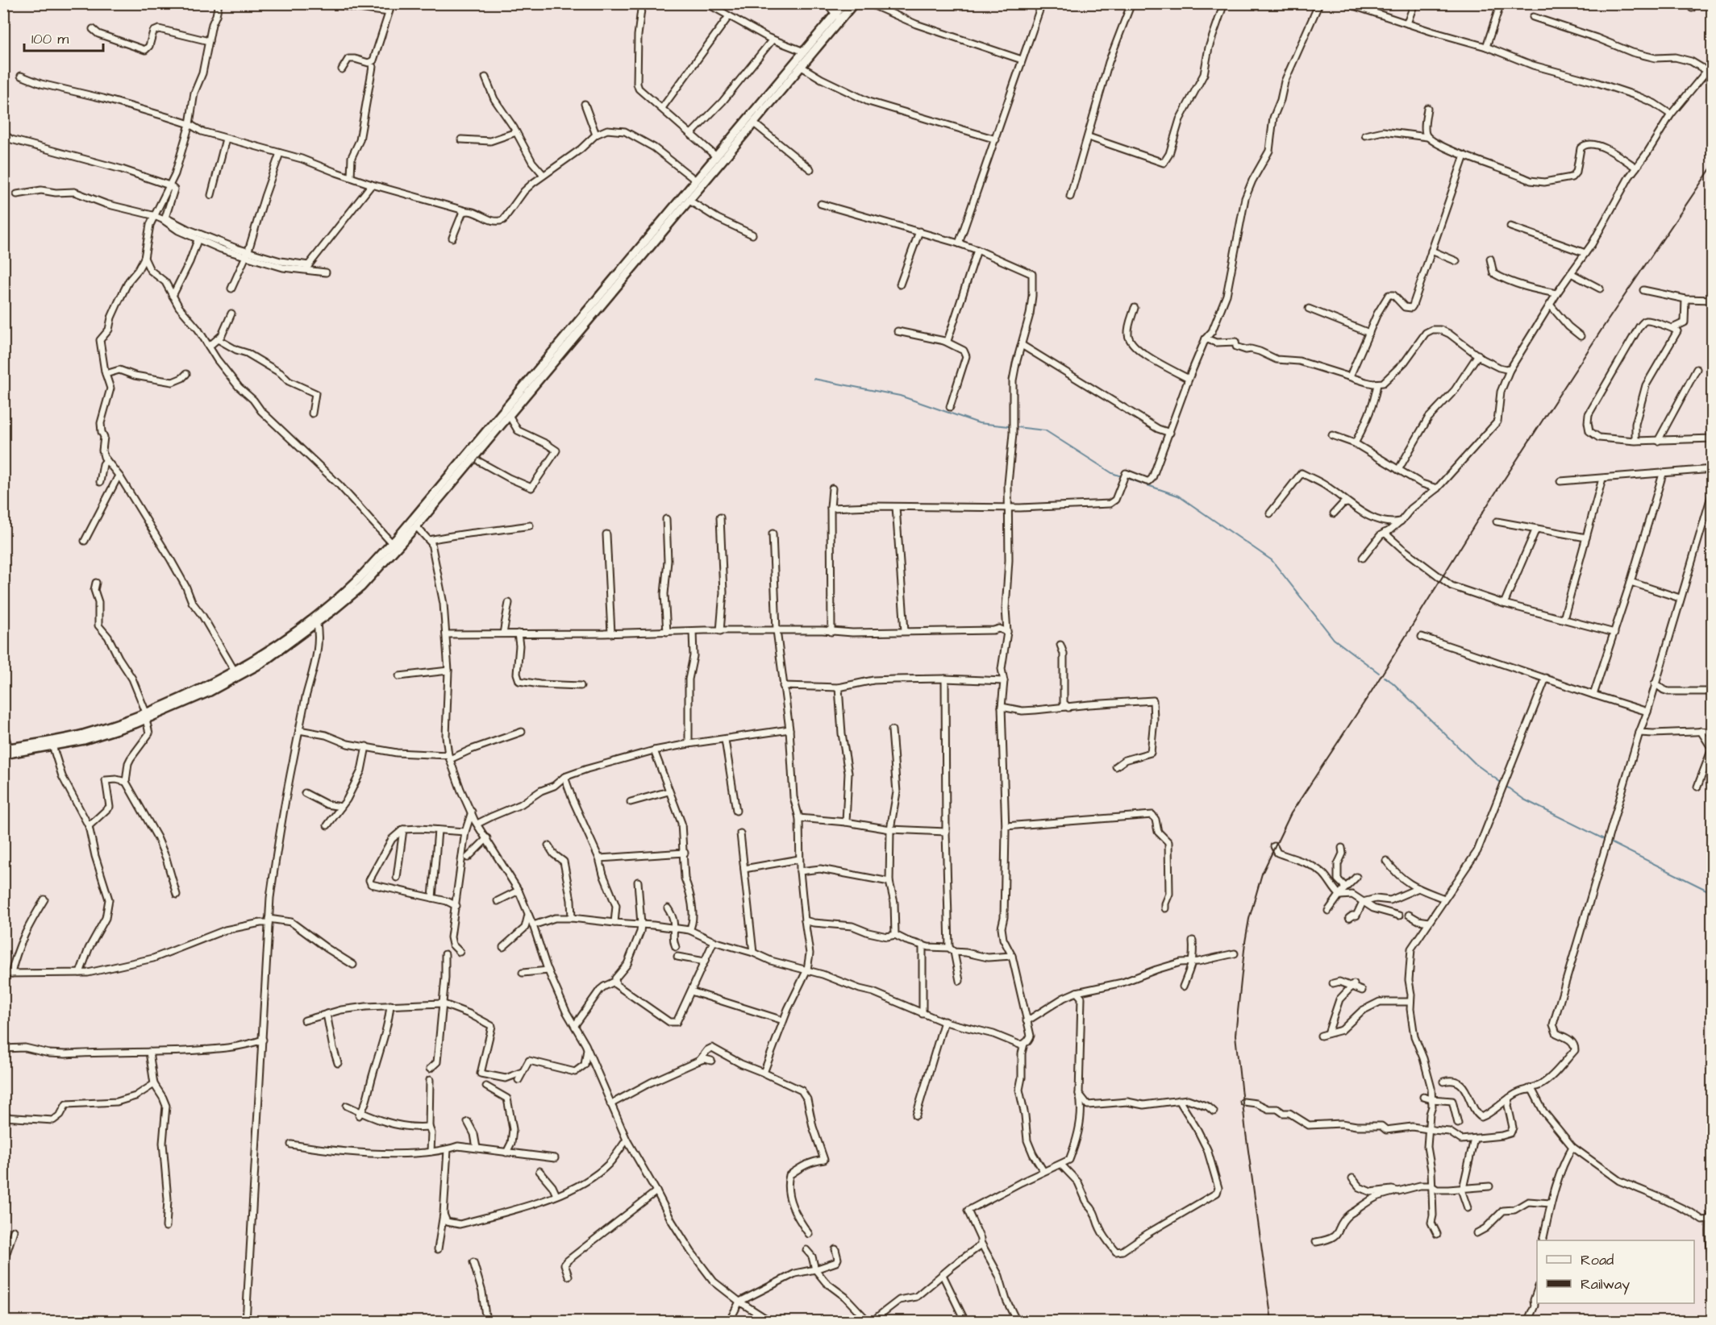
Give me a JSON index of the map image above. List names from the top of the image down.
{
  "legend": ["Road", "Railway"],
  "scale_bar": "100 m"
}
